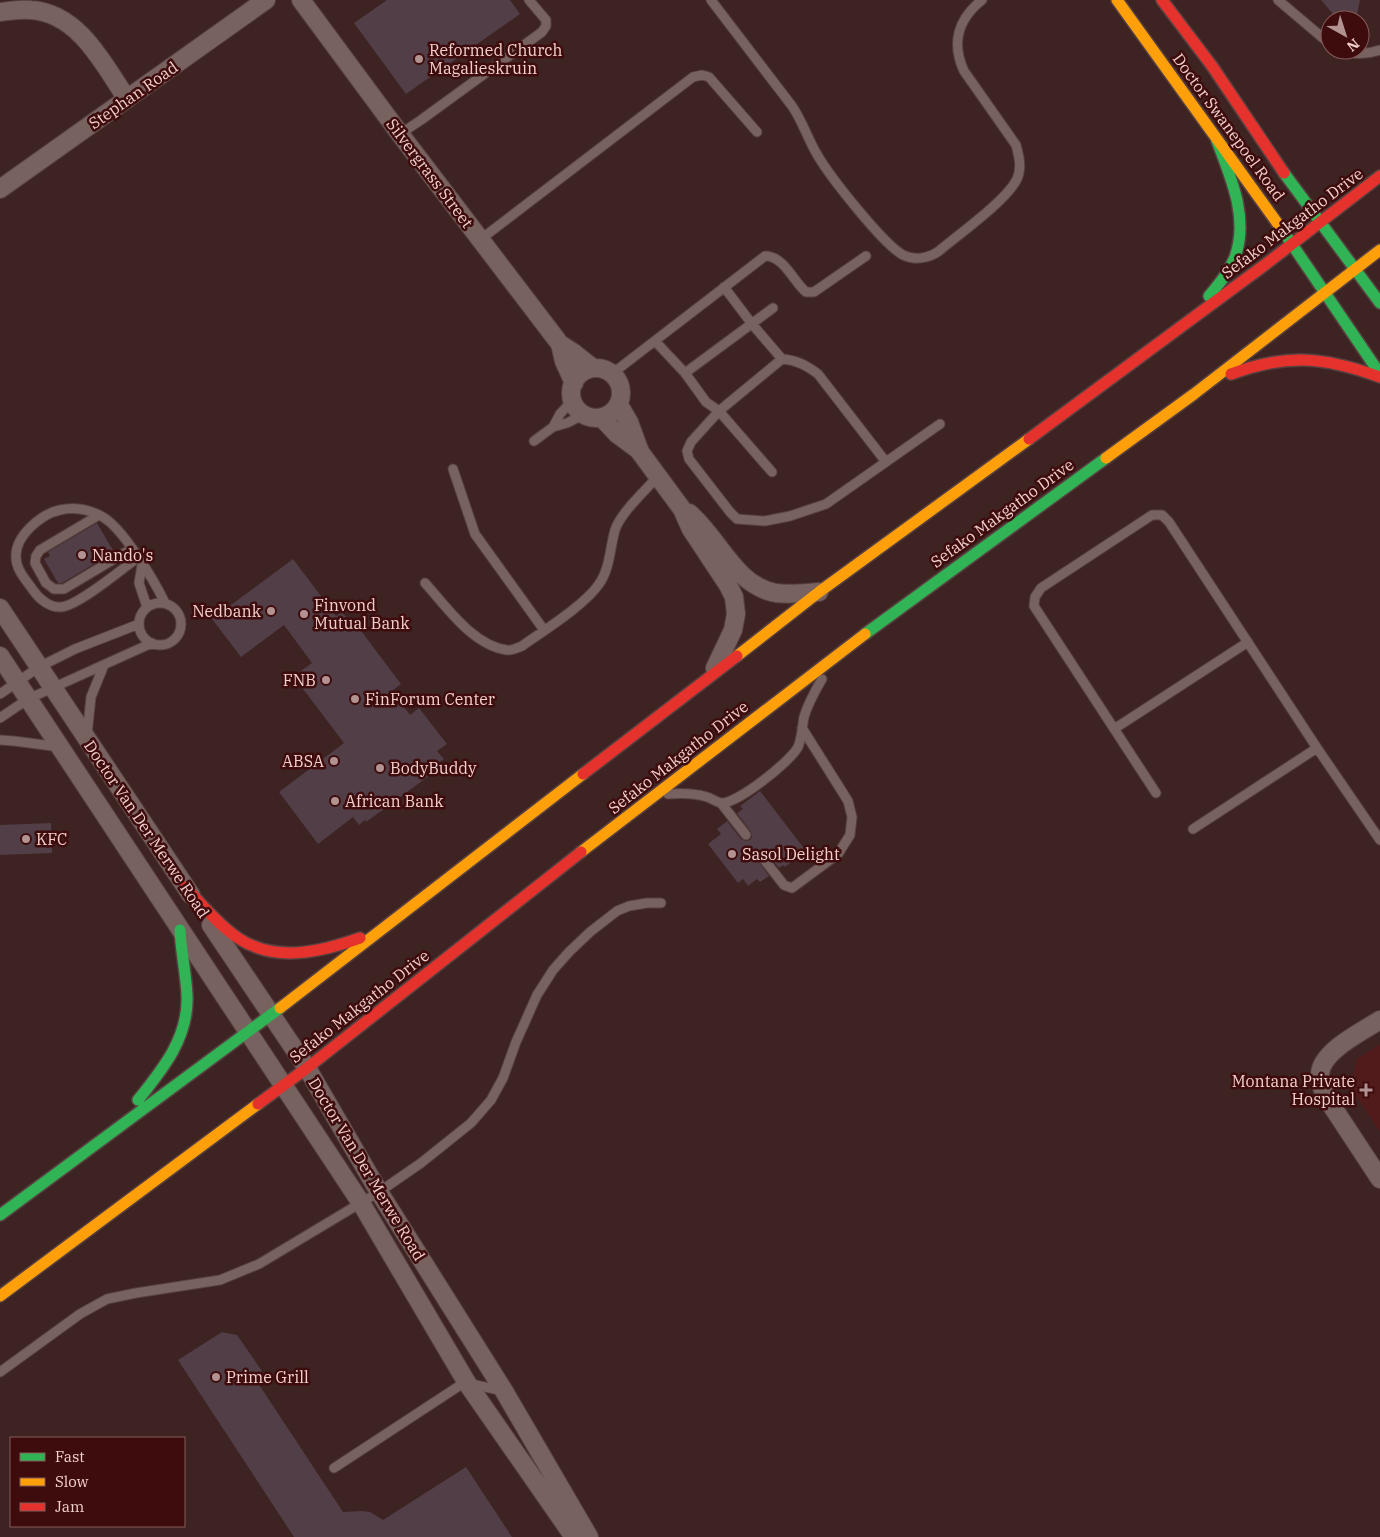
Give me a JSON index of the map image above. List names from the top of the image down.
{
  "streets": {
    "main road": ["Doctor Swanepoel Road", "Sefako Makgatho Drive"],
    "street": ["Stephan Road", "Silvergrass Street", "Doctor Van Der Merwe Road"]
  },
  "crossings": [
    ["Doctor Swanepoel Road", "Sefako Makgatho Drive"],
    ["Sefako Makgatho Drive", "Doctor Van Der Merwe Road"]
  ],
  "places": {
    "other": [
      "Reformed Church Magalieskruin",
      "Nando's",
      "Nedbank",
      "Finvond Mutual Bank",
      "FNB",
      "FinForum Center",
      "ABSA",
      "BodyBuddy",
      "African Bank",
      "KFC",
      "Sasol Delight",
      "Prime Grill"
    ],
    "health": ["Montana Private Hospital"]
  },
  "legend": ["Fast", "Slow", "Jam"],
  "north": "bottom right"
}
